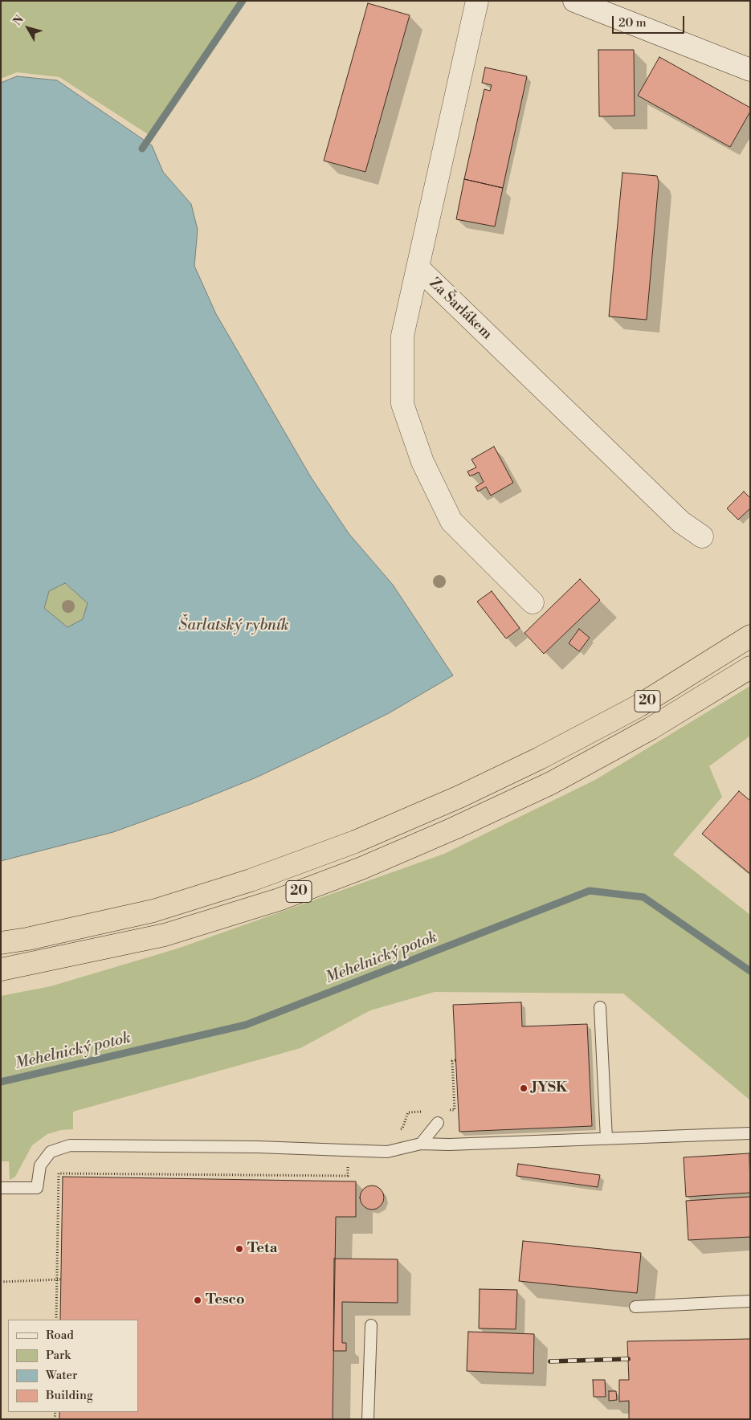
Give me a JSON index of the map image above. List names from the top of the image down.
{
  "streets": {
    "highway": ["20"],
    "street": ["Za Šarlákem"]
  },
  "water": ["Šarlatský rybník", "Mehelnický potok"],
  "places": ["JYSK", "Teta", "Tesco"],
  "legend": [
    "Road",
    "Park",
    "Water",
    "Building"
  ],
  "scale_bar": "20 m",
  "north": "top left"
}
